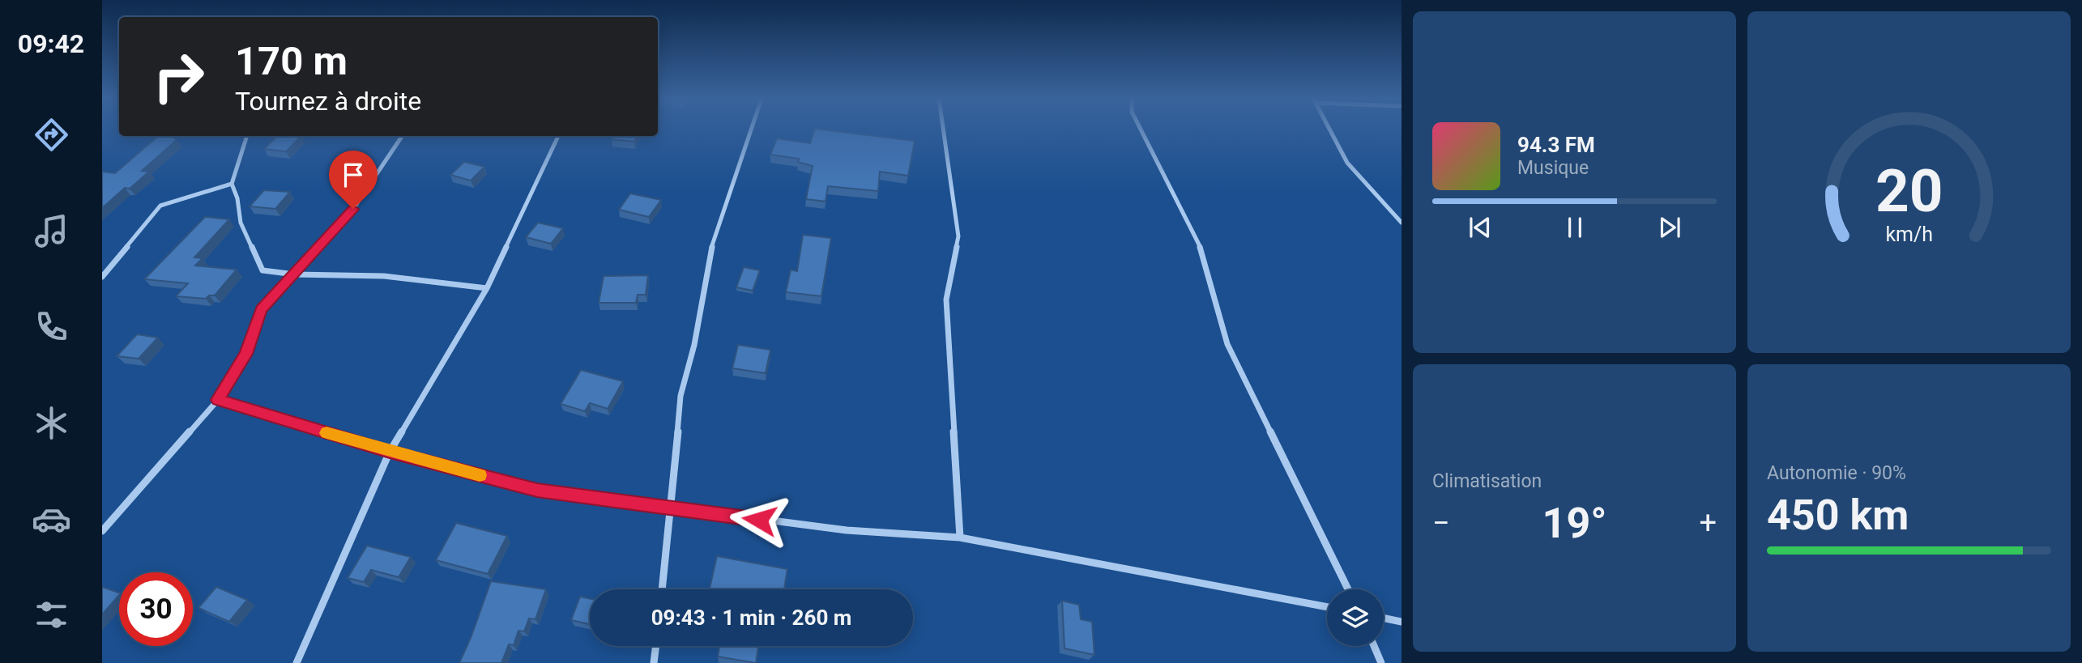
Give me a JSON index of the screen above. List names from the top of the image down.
{
  "page": {
    "tabs": "09:42",
    "turn": ["170 m", "Tournez à droite"],
    "song": ["94.3 FM", "Musique"],
    "tile": [
      "Climatisation",
      ["Autonomie · 90%", "450 km"]
    ],
    "heat": ["−", "19°", "+"],
    "limit": "30",
    "trip": "09:43 · 1 min · 260 m",
    "gauge": ["20", "km/h"]
  }
}
